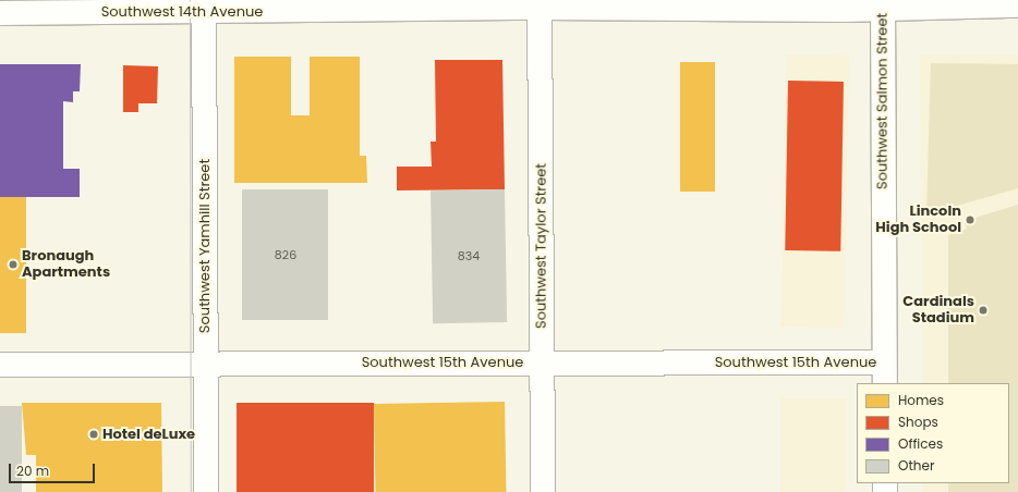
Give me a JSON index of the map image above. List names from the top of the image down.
{
  "streets": {
    "street": [
      "Southwest 14th Avenue",
      "Southwest Salmon Street",
      "Southwest Yamhill Street",
      "Southwest Taylor Street",
      "Southwest 15th Avenue"
    ]
  },
  "crossings": [
    ["Southwest 14th Avenue", "Southwest Salmon Street"],
    ["Southwest 14th Avenue", "Southwest Yamhill Street"],
    ["Southwest 14th Avenue", "Southwest Taylor Street"],
    ["Southwest Salmon Street", "Southwest 15th Avenue"],
    ["Southwest Yamhill Street", "Southwest 15th Avenue"],
    ["Southwest Taylor Street", "Southwest 15th Avenue"]
  ],
  "places": [
    "Lincoln High School",
    "Bronaugh Apartments",
    "Cardinals Stadium",
    "Hotel deLuxe"
  ],
  "house_numbers": ["826", "834"],
  "legend": [
    "Homes",
    "Shops",
    "Offices",
    "Other"
  ],
  "scale_bar": "20 m"
}
